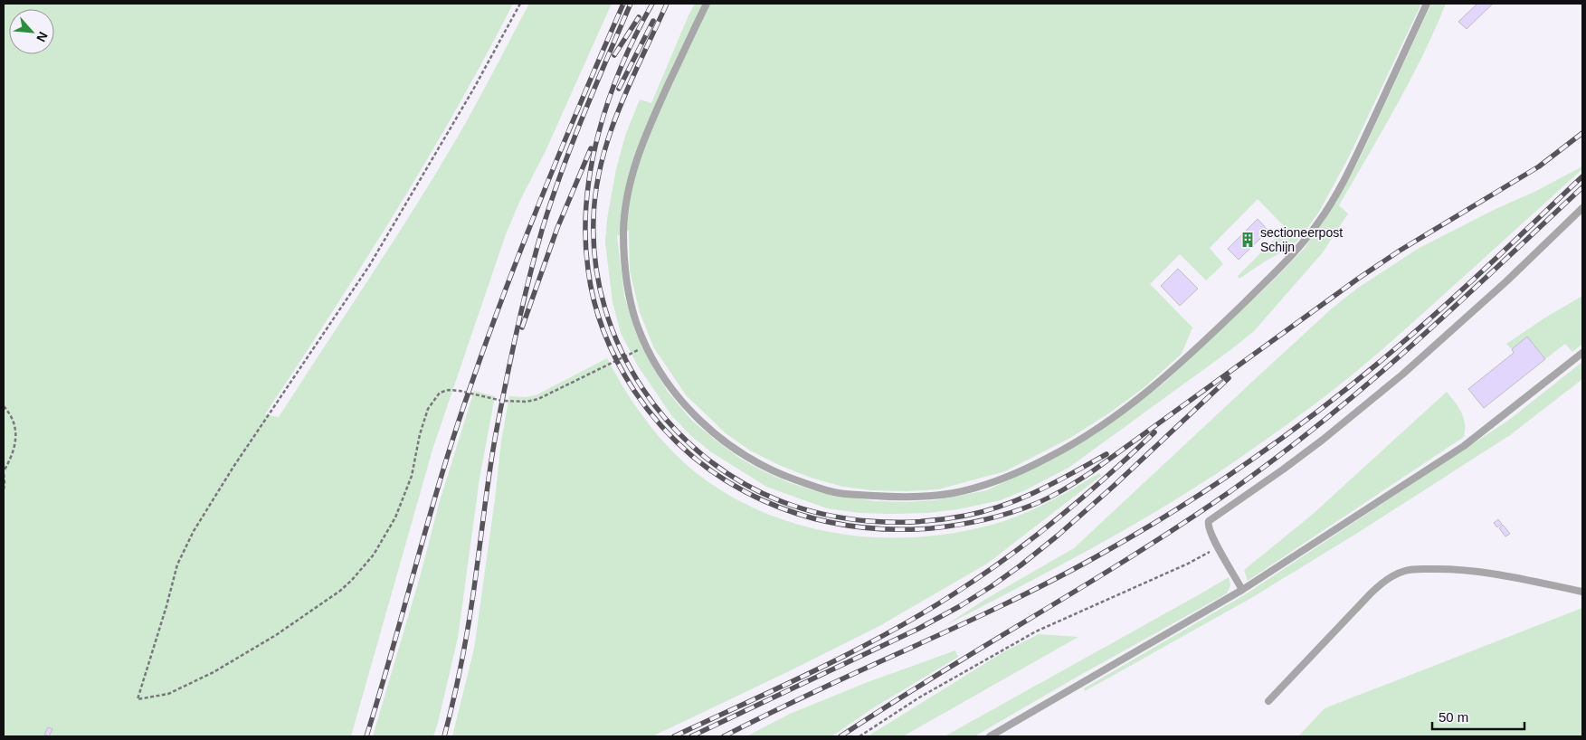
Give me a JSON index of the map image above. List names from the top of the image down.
{
  "places": {
    "building": ["sectioneerpost Schijn"]
  },
  "scale_bar": "50 m",
  "north": "bottom right"
}
